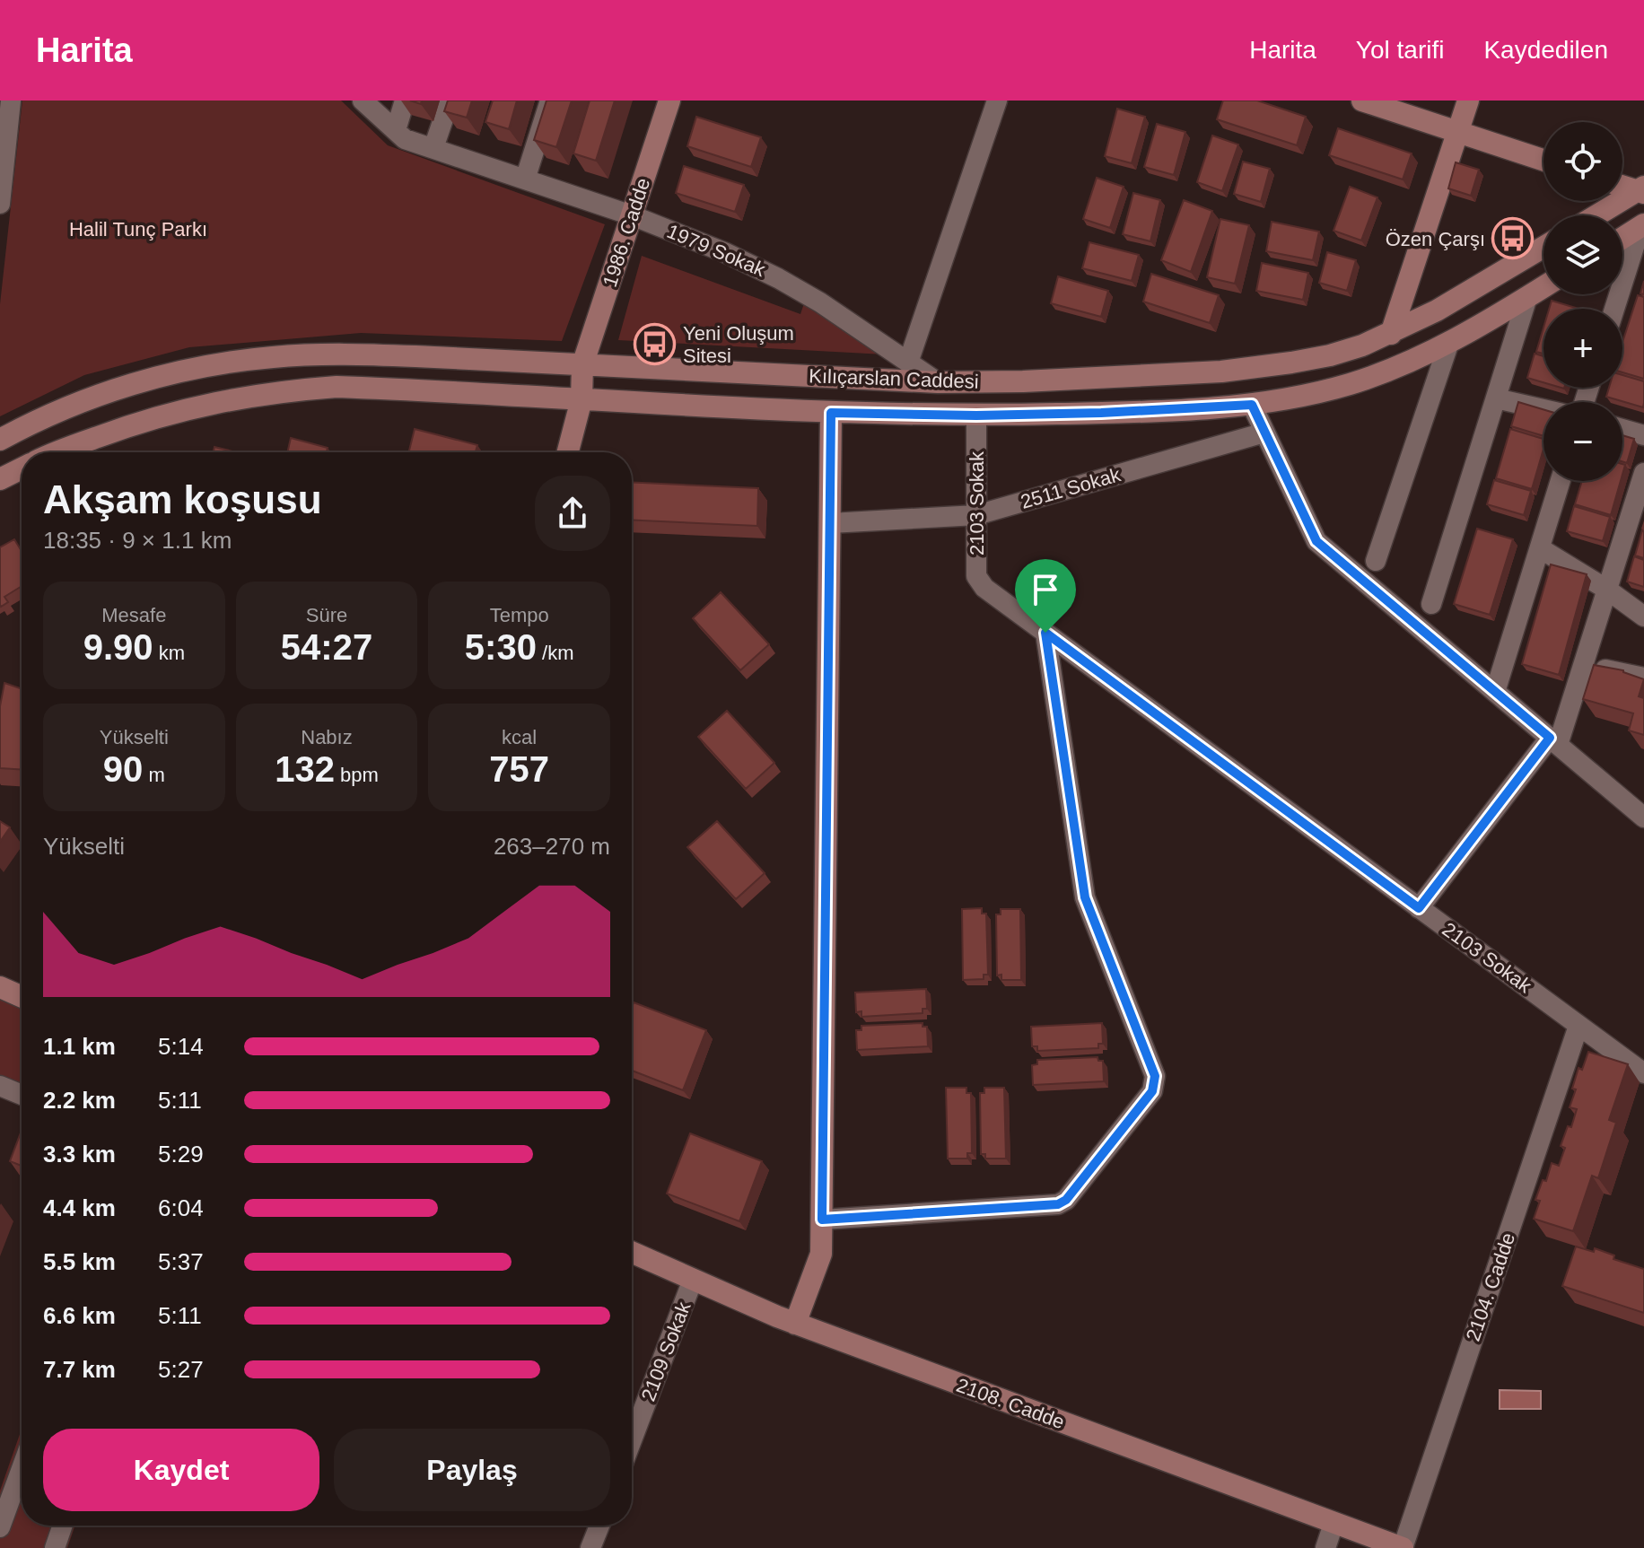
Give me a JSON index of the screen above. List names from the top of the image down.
{
  "streets": {
    "main road": ["1986. Cadde", "Kılıçarslan Caddesi", "2108. Cadde"],
    "street": [
      "1979 Sokak",
      "2511 Sokak",
      "2103 Sokak",
      "2104. Cadde",
      "2109 Sokak"
    ]
  },
  "crossings": [
    ["1986. Cadde", "1979 Sokak"],
    ["1986. Cadde", "Kılıçarslan Caddesi"],
    ["1979 Sokak", "Kılıçarslan Caddesi"],
    ["Kılıçarslan Caddesi", "2103 Sokak"],
    ["2511 Sokak", "2103 Sokak"],
    ["2103 Sokak", "2104. Cadde"],
    ["2104. Cadde", "2108. Cadde"],
    ["2109 Sokak", "2108. Cadde"]
  ],
  "parks": ["Halil Tunç Parkı"],
  "places": {
    "bus stop": ["Özen Çarşı", "Yeni Oluşum Sitesi"]
  },
  "page": {
    "header": "Harita",
    "nav": ["Harita", "Yol tarifi", "Kaydedilen"],
    "map_buttons": ["+", "−"],
    "heading": ["Akşam koşusu", "18:35 · 9 × 1.1 km"],
    "stats": [
      ["Mesafe", "9.90 km"],
      ["Süre", "54:27"],
      ["Tempo", "5:30 /km"],
      ["Yükselti", "90 m"],
      ["Nabız", "132 bpm"],
      ["kcal", "757"]
    ],
    "chart": ["Yükselti", "263–270 m"],
    "list": [
      {
        "name": "1.1 km",
        "note": "5:14"
      },
      {
        "name": "2.2 km",
        "note": "5:11"
      },
      {
        "name": "3.3 km",
        "note": "5:29"
      },
      {
        "name": "4.4 km",
        "note": "6:04"
      },
      {
        "name": "5.5 km",
        "note": "5:37"
      },
      {
        "name": "6.6 km",
        "note": "5:11"
      },
      {
        "name": "7.7 km",
        "note": "5:27"
      }
    ],
    "buttons": ["Kaydet", "Paylaş"]
  }
}
